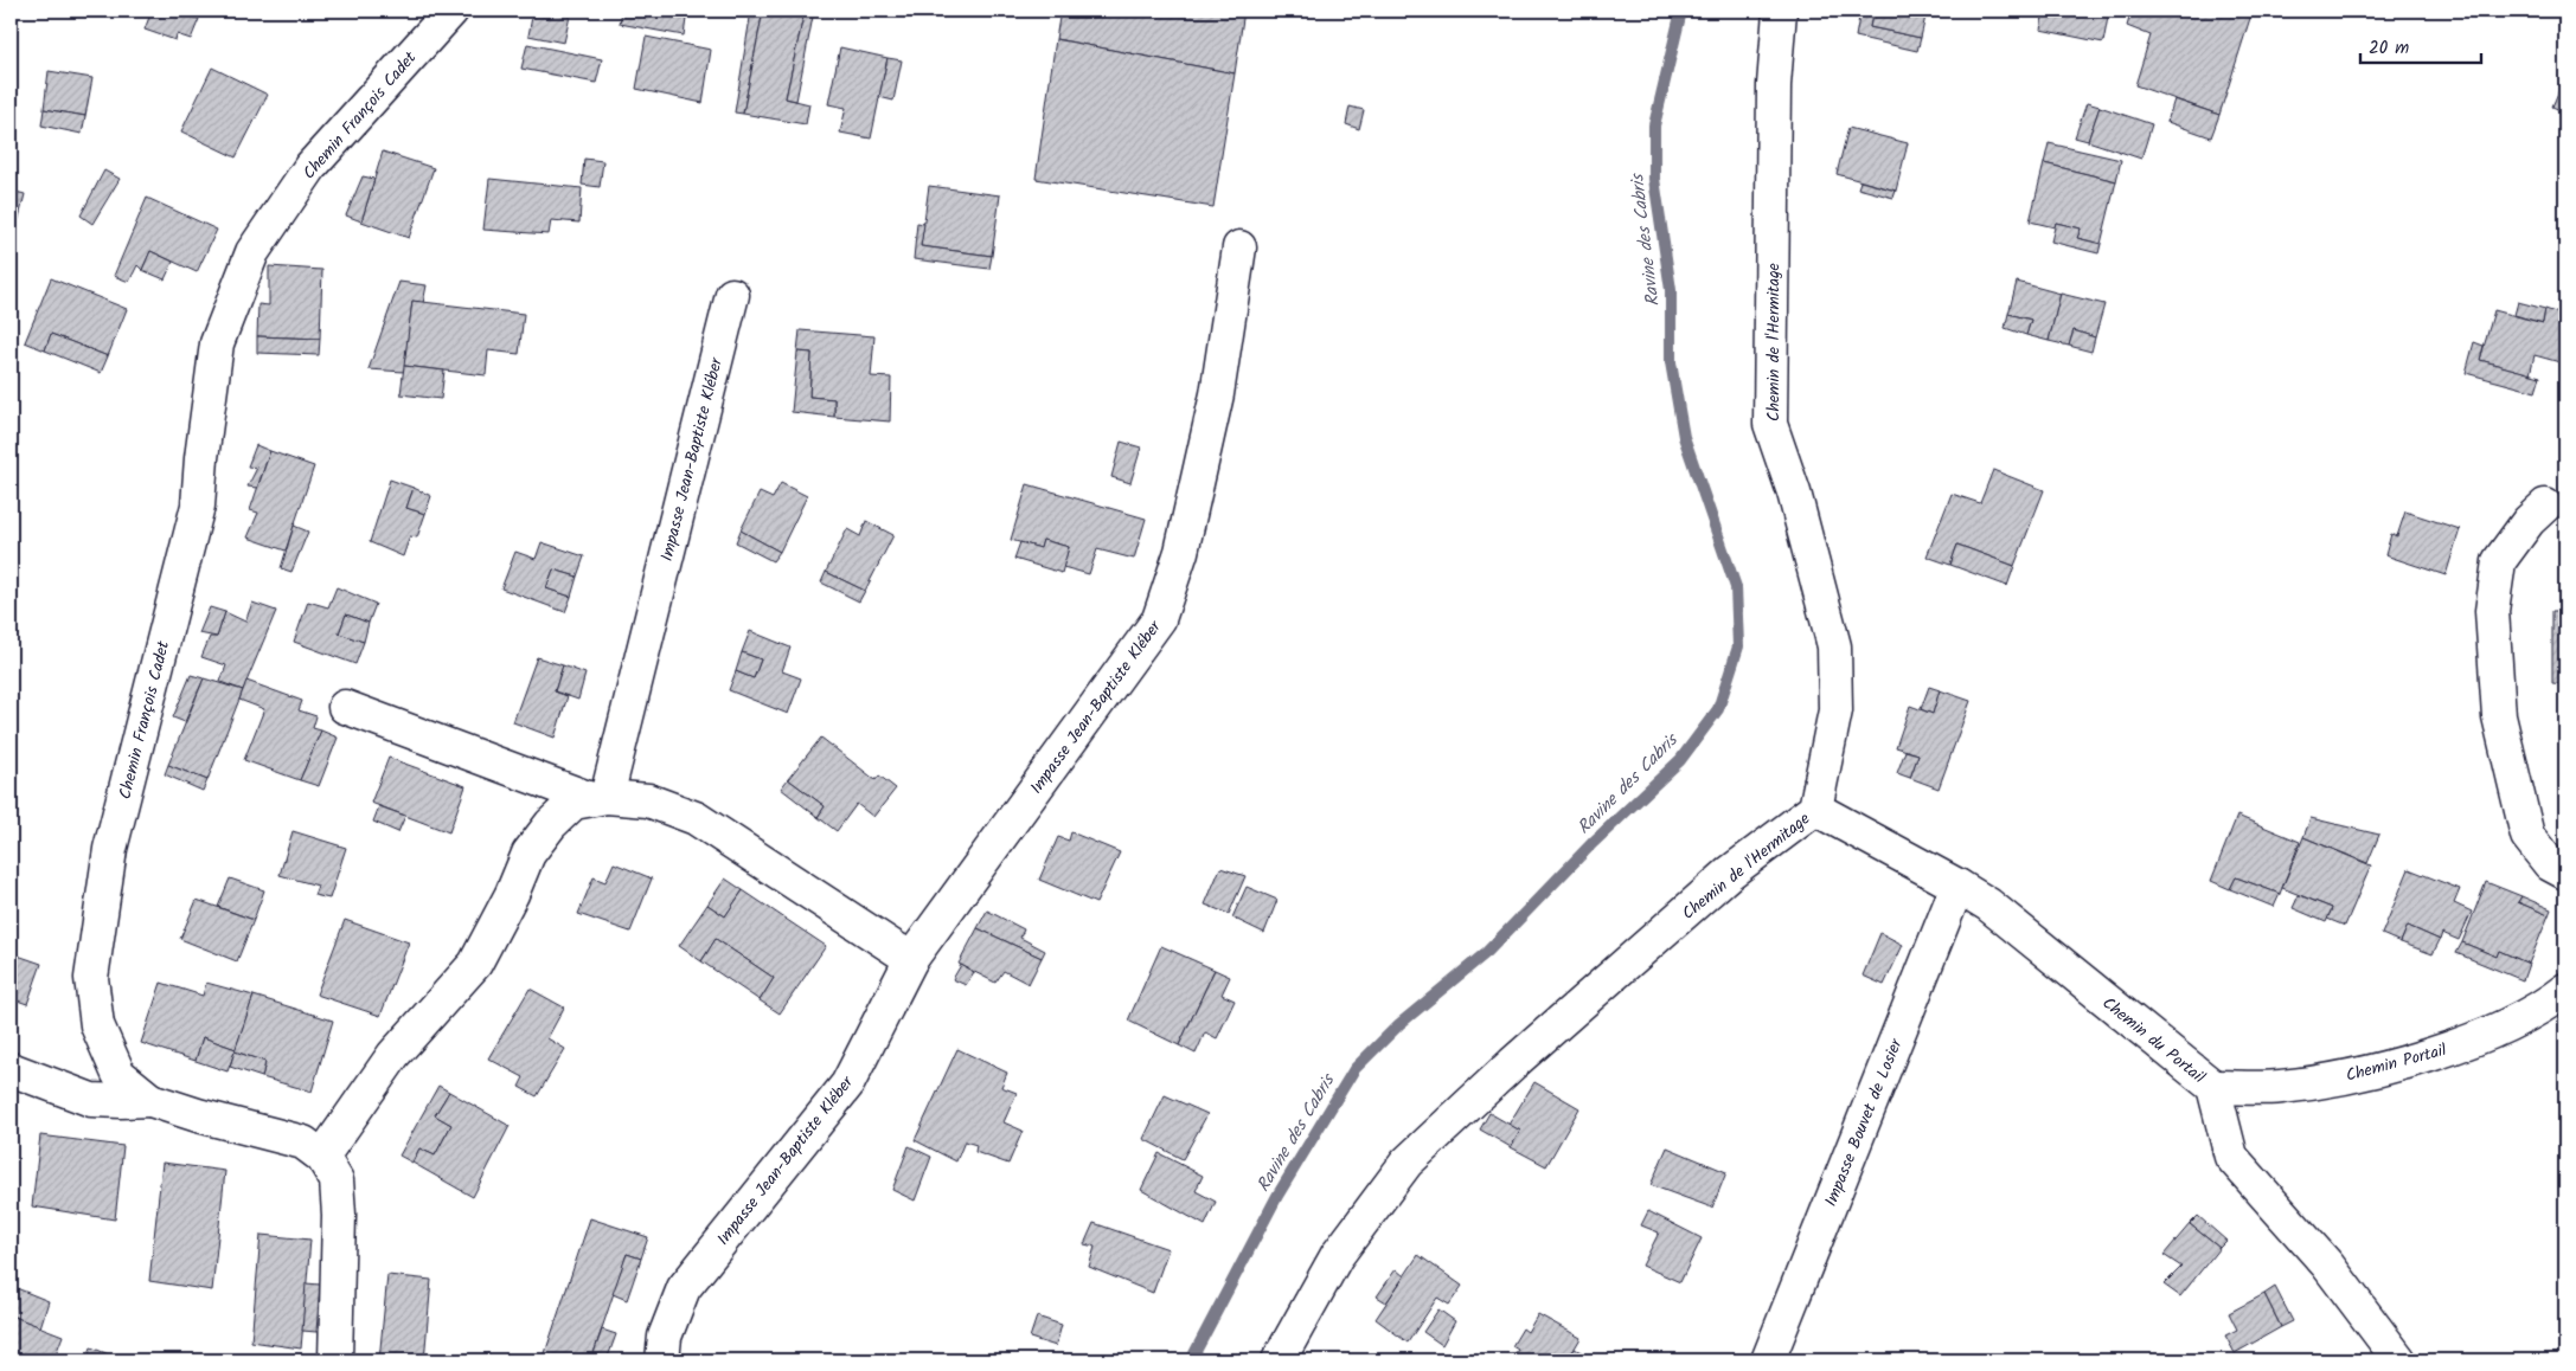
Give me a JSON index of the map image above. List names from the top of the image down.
{
  "streets": {
    "street": [
      "Chemin François Cadet",
      "Chemin de l'Hermitage",
      "Impasse Jean-Baptiste Kléber",
      "Chemin du Portail",
      "Chemin Portail",
      "Impasse Bouvet de Losier"
    ]
  },
  "crossings": [
    ["Chemin de l'Hermitage", "Chemin du Portail"],
    ["Chemin du Portail", "Chemin Portail"],
    ["Chemin du Portail", "Impasse Bouvet de Losier"]
  ],
  "water": ["Ravine des Cabris"],
  "scale_bar": "20 m"
}
